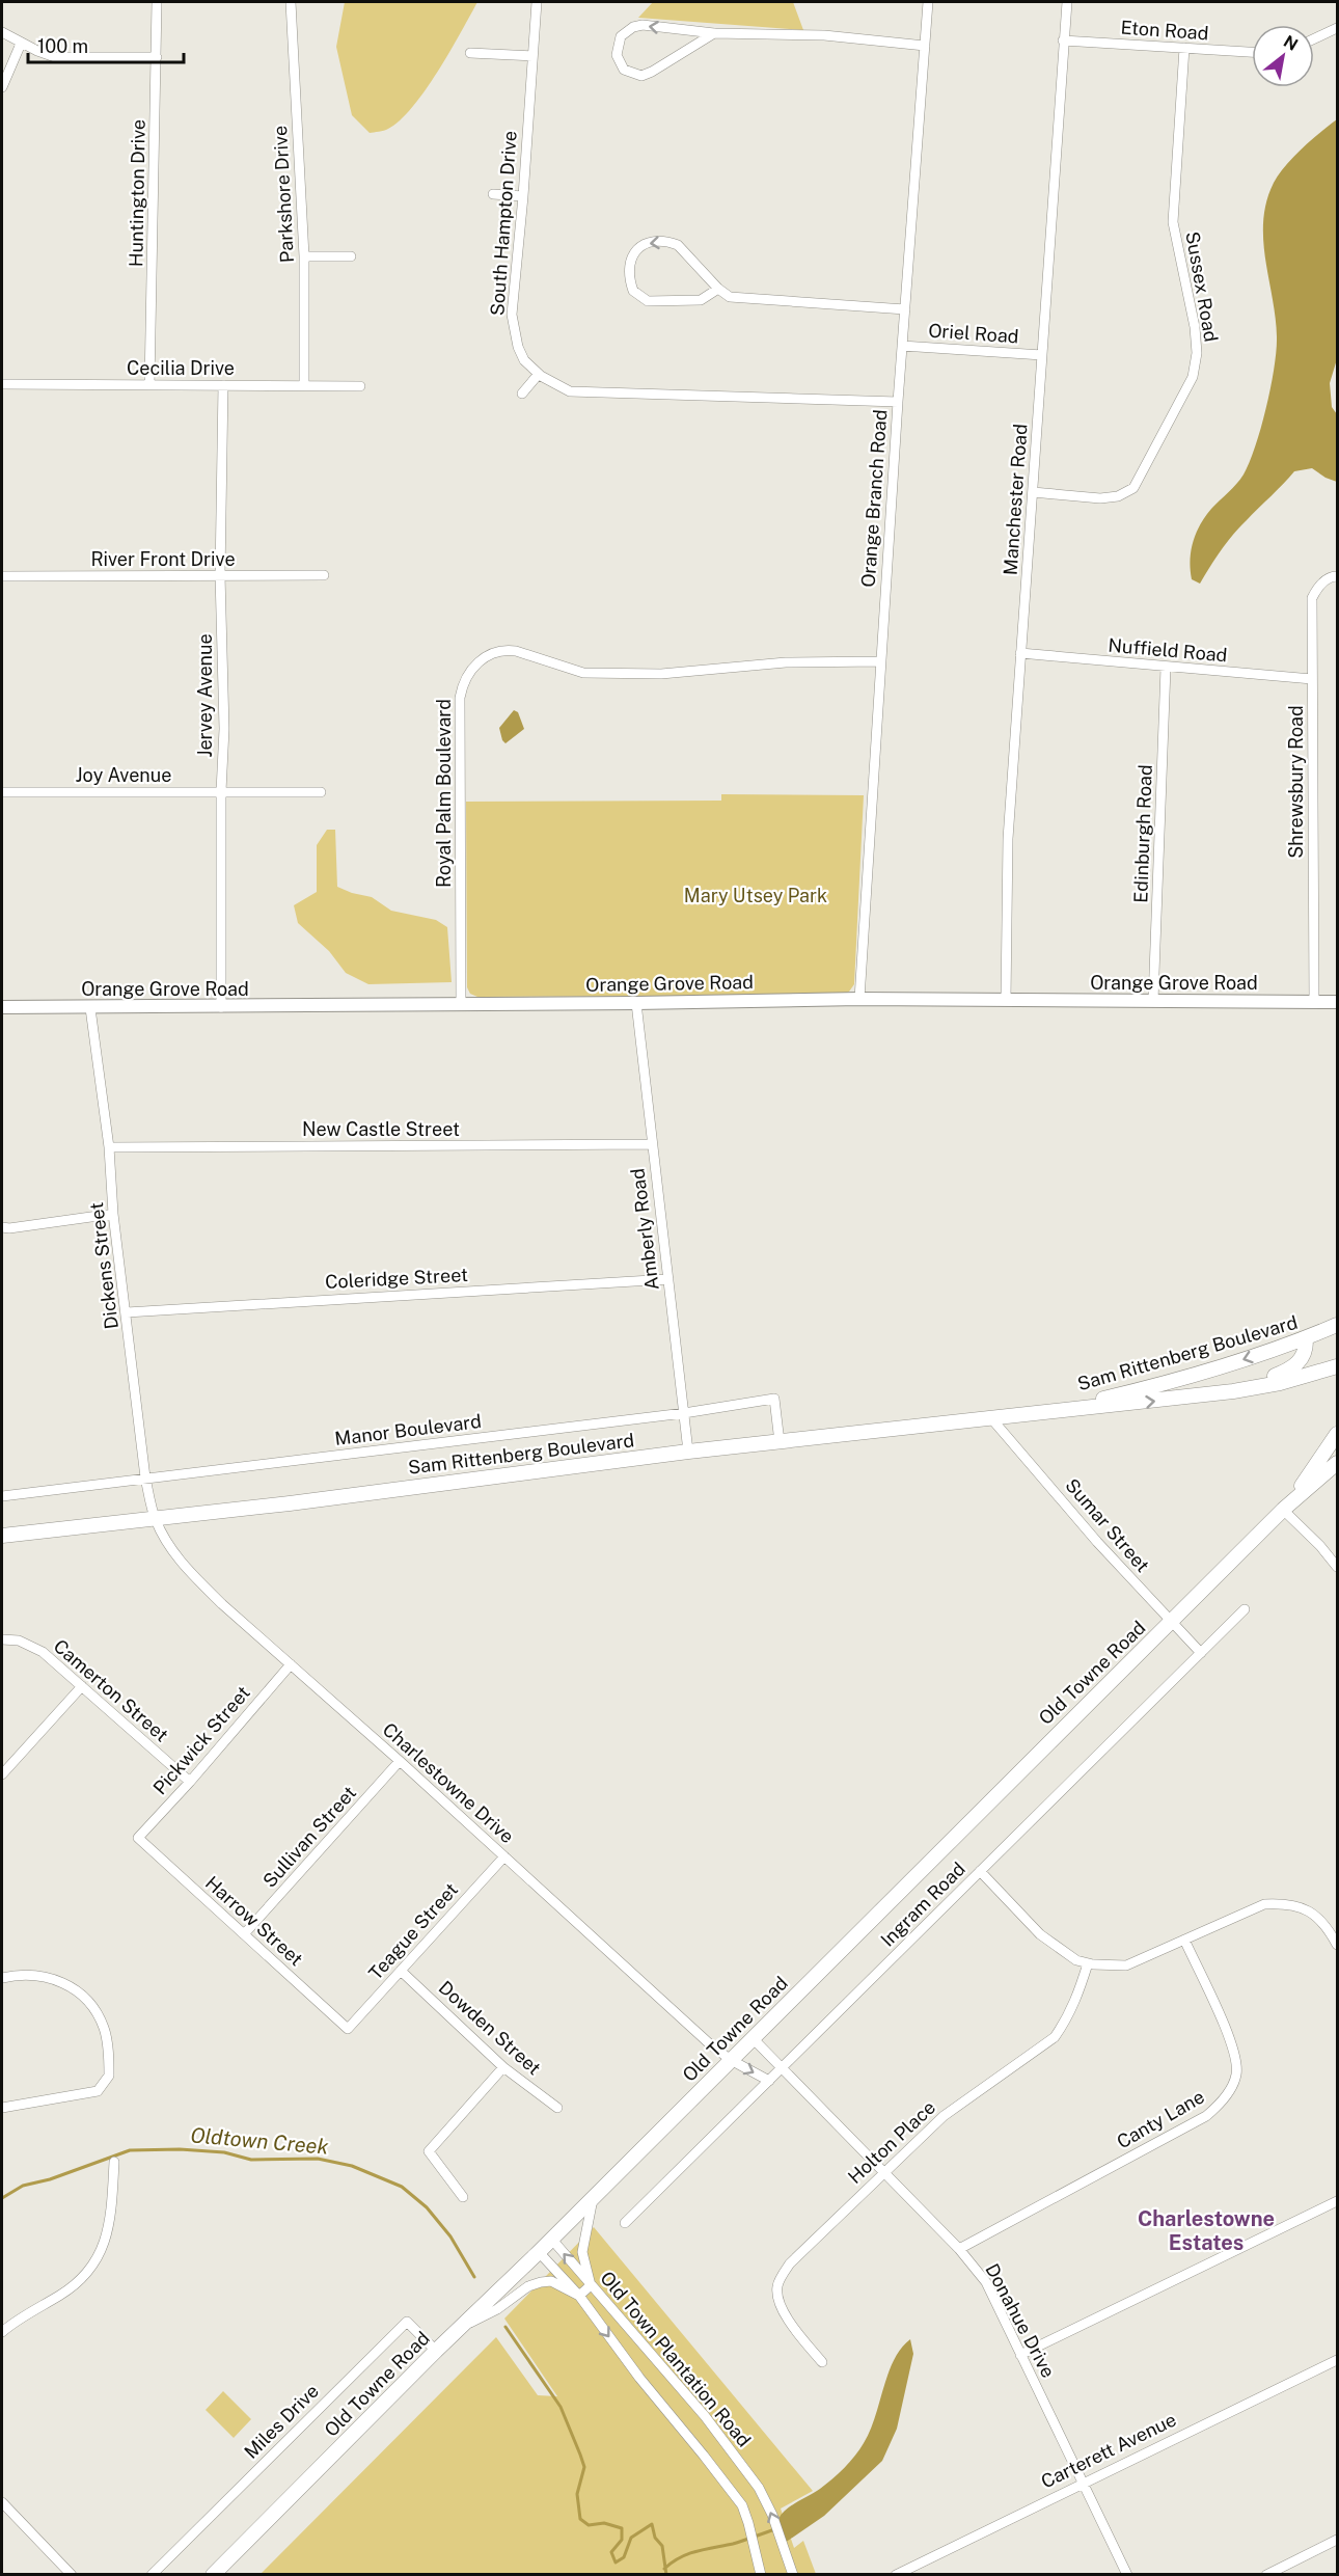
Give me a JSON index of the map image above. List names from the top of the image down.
{
  "streets": {
    "main road": ["Sam Rittenberg Boulevard", "Old Towne Road"],
    "street": [
      "Eton Road",
      "Huntington Drive",
      "Parkshore Drive",
      "South Hampton Drive",
      "Sussex Road",
      "Oriel Road",
      "Cecilia Drive",
      "Orange Branch Road",
      "Manchester Road",
      "River Front Drive",
      "Nuffield Road",
      "Jervey Avenue",
      "Joy Avenue",
      "Shrewsbury Road",
      "Royal Palm Boulevard",
      "Edinburgh Road",
      "Orange Grove Road",
      "New Castle Street",
      "Amberly Road",
      "Dickens Street",
      "Coleridge Street",
      "Manor Boulevard",
      "Sumar Street",
      "Camerton Street",
      "Pickwick Street",
      "Charlestowne Drive",
      "Sullivan Street",
      "Ingram Road",
      "Harrow Street",
      "Teague Street",
      "Dowden Street",
      "Canty Lane",
      "Holton Place",
      "Donahue Drive",
      "Old Town Plantation Road",
      "Miles Drive",
      "Carterett Avenue"
    ]
  },
  "crossings": [
    ["Eton Road", "Sussex Road"],
    ["Eton Road", "Manchester Road"],
    ["Huntington Drive", "Cecilia Drive"],
    ["Parkshore Drive", "Cecilia Drive"],
    ["South Hampton Drive", "Orange Branch Road"],
    ["Sussex Road", "Manchester Road"],
    ["Oriel Road", "Orange Branch Road"],
    ["Oriel Road", "Manchester Road"],
    ["Cecilia Drive", "Jervey Avenue"],
    ["Orange Branch Road", "Royal Palm Boulevard"],
    ["Orange Branch Road", "Orange Grove Road"],
    ["Manchester Road", "Nuffield Road"],
    ["Manchester Road", "Orange Grove Road"],
    ["River Front Drive", "Jervey Avenue"],
    ["Nuffield Road", "Shrewsbury Road"],
    ["Nuffield Road", "Edinburgh Road"],
    ["Jervey Avenue", "Joy Avenue"],
    ["Jervey Avenue", "Orange Grove Road"],
    ["Shrewsbury Road", "Orange Grove Road"],
    ["Royal Palm Boulevard", "Orange Grove Road"],
    ["Edinburgh Road", "Orange Grove Road"],
    ["Orange Grove Road", "Amberly Road"],
    ["Orange Grove Road", "Dickens Street"],
    ["New Castle Street", "Amberly Road"],
    ["New Castle Street", "Dickens Street"],
    ["Amberly Road", "Coleridge Street"],
    ["Amberly Road", "Sam Rittenberg Boulevard"],
    ["Amberly Road", "Manor Boulevard"],
    ["Dickens Street", "Coleridge Street"],
    ["Dickens Street", "Sam Rittenberg Boulevard"],
    ["Dickens Street", "Manor Boulevard"],
    ["Dickens Street", "Charlestowne Drive"],
    ["Sam Rittenberg Boulevard", "Manor Boulevard"],
    ["Sam Rittenberg Boulevard", "Sumar Street"],
    ["Sam Rittenberg Boulevard", "Charlestowne Drive"],
    ["Sumar Street", "Old Towne Road"],
    ["Sumar Street", "Ingram Road"],
    ["Old Towne Road", "Charlestowne Drive"],
    ["Old Towne Road", "Donahue Drive"],
    ["Old Towne Road", "Old Town Plantation Road"],
    ["Old Towne Road", "Miles Drive"],
    ["Camerton Street", "Pickwick Street"],
    ["Pickwick Street", "Charlestowne Drive"],
    ["Pickwick Street", "Harrow Street"],
    ["Charlestowne Drive", "Sullivan Street"],
    ["Charlestowne Drive", "Ingram Road"],
    ["Charlestowne Drive", "Teague Street"],
    ["Sullivan Street", "Harrow Street"],
    ["Ingram Road", "Donahue Drive"],
    ["Harrow Street", "Teague Street"],
    ["Teague Street", "Dowden Street"],
    ["Canty Lane", "Donahue Drive"],
    ["Holton Place", "Donahue Drive"],
    ["Donahue Drive", "Carterett Avenue"]
  ],
  "districts": ["Charlestowne Estates"],
  "water": ["Oldtown Creek"],
  "parks": ["Mary Utsey Park"],
  "scale_bar": "100 m",
  "north": "top right"
}
